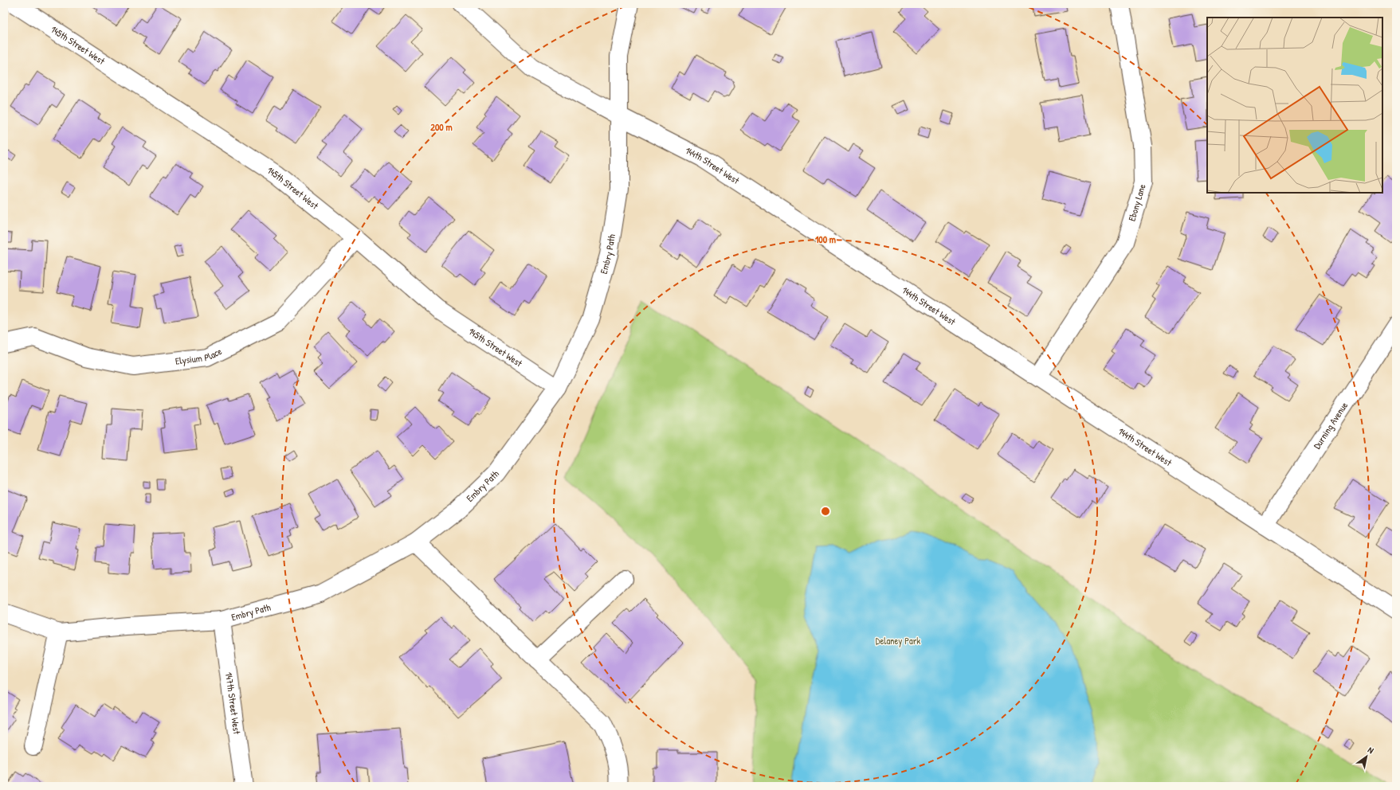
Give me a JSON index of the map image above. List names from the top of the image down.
{
  "streets": {
    "street": [
      "145th Street West",
      "144th Street West",
      "Ebony Lane",
      "Embry Path",
      "Elysium Place",
      "Durning Avenue",
      "147th Street West"
    ]
  },
  "crossings": [
    ["145th Street West", "Embry Path"],
    ["145th Street West", "Elysium Place"],
    ["144th Street West", "Ebony Lane"],
    ["144th Street West", "Embry Path"],
    ["144th Street West", "Durning Avenue"],
    ["Embry Path", "147th Street West"]
  ],
  "parks": ["Delaney Park"],
  "north": "top right",
  "rings": ["200 m", "100 m"]
}
